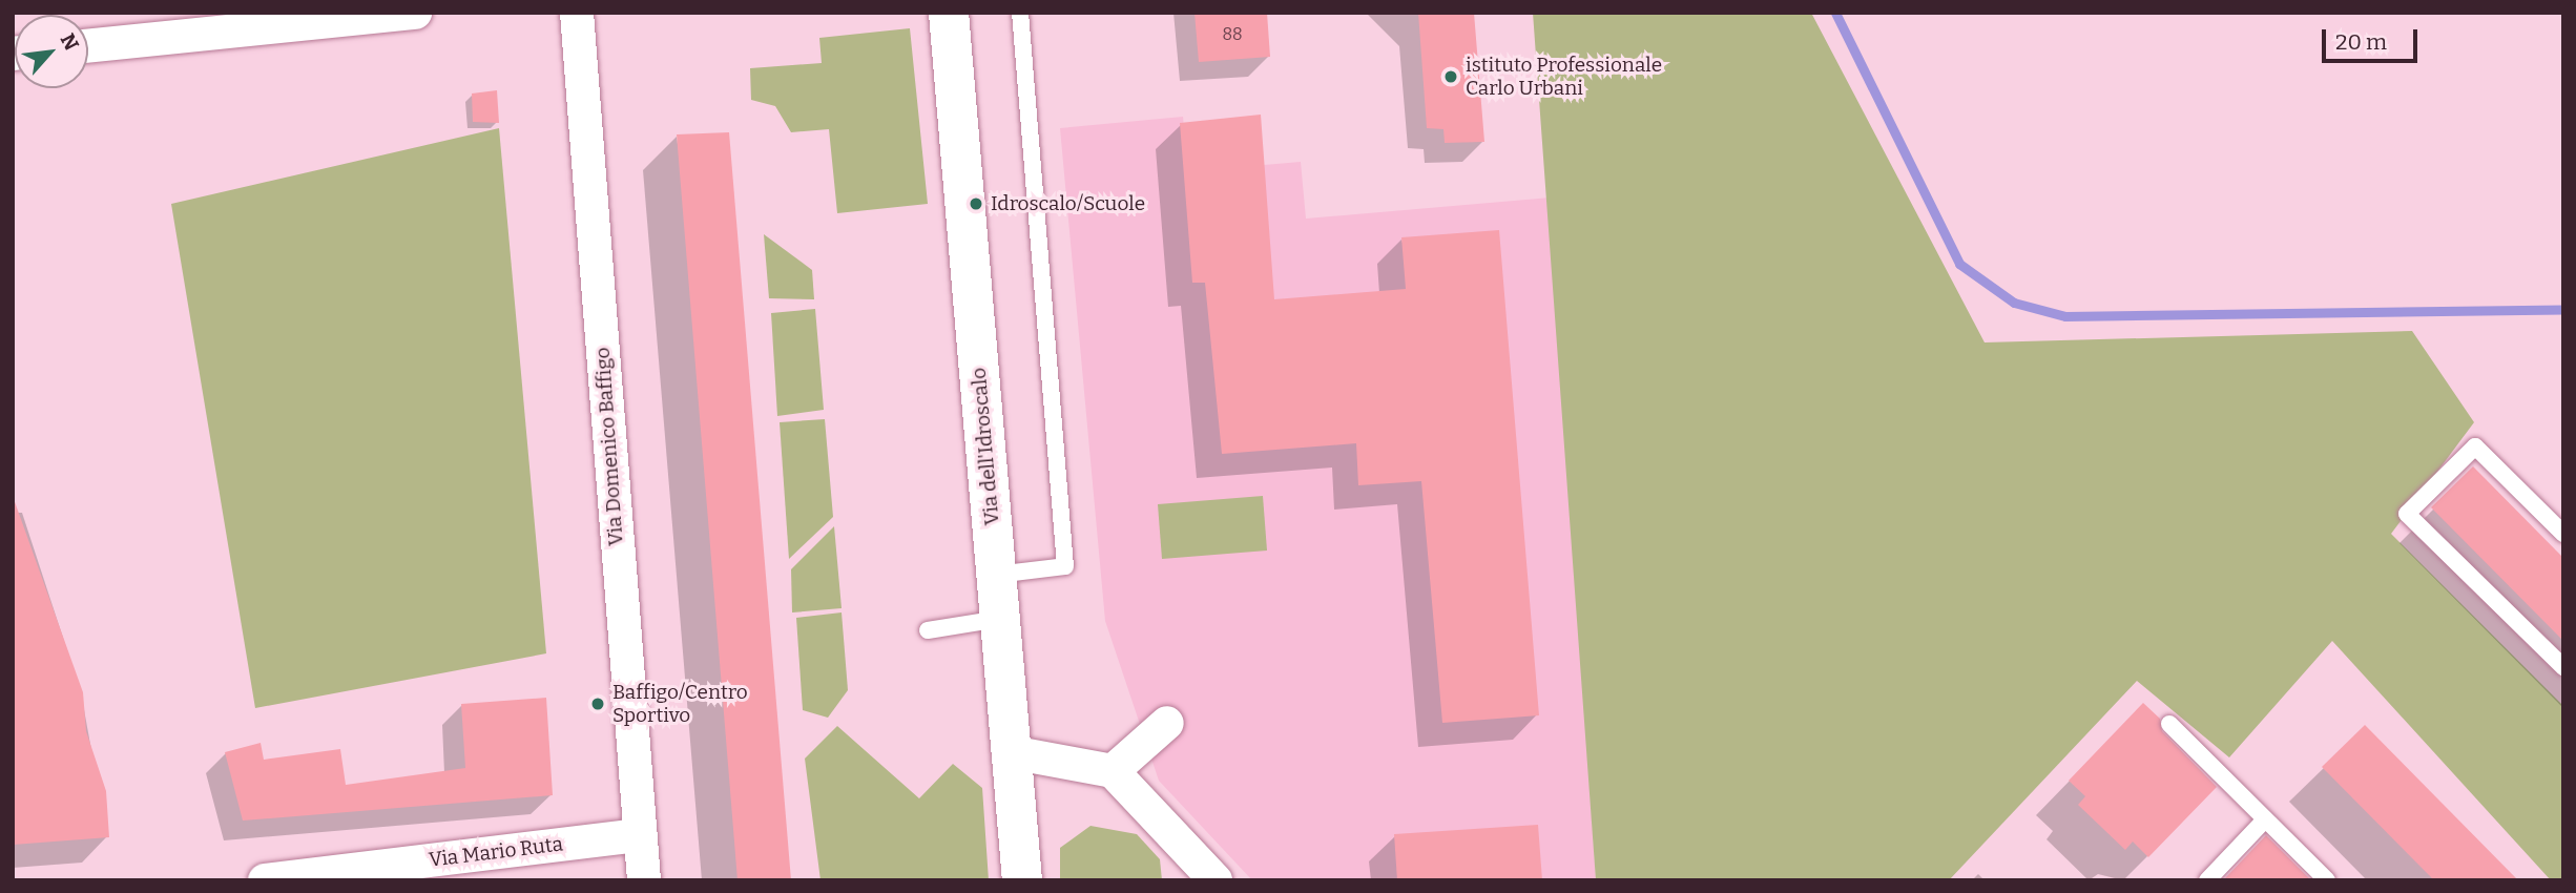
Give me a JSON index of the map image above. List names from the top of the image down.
{
  "streets": {
    "street": ["Via Domenico Baffigo", "Via dell'Idroscalo", "Via Mario Ruta"]
  },
  "crossings": [
    ["Via Domenico Baffigo", "Via Mario Ruta"]
  ],
  "places": ["istituto Professionale Carlo Urbani", "Idroscalo/Scuole", "Baffigo/Centro Sportivo"],
  "house_numbers": ["88"],
  "scale_bar": "20 m",
  "north": "top right"
}
